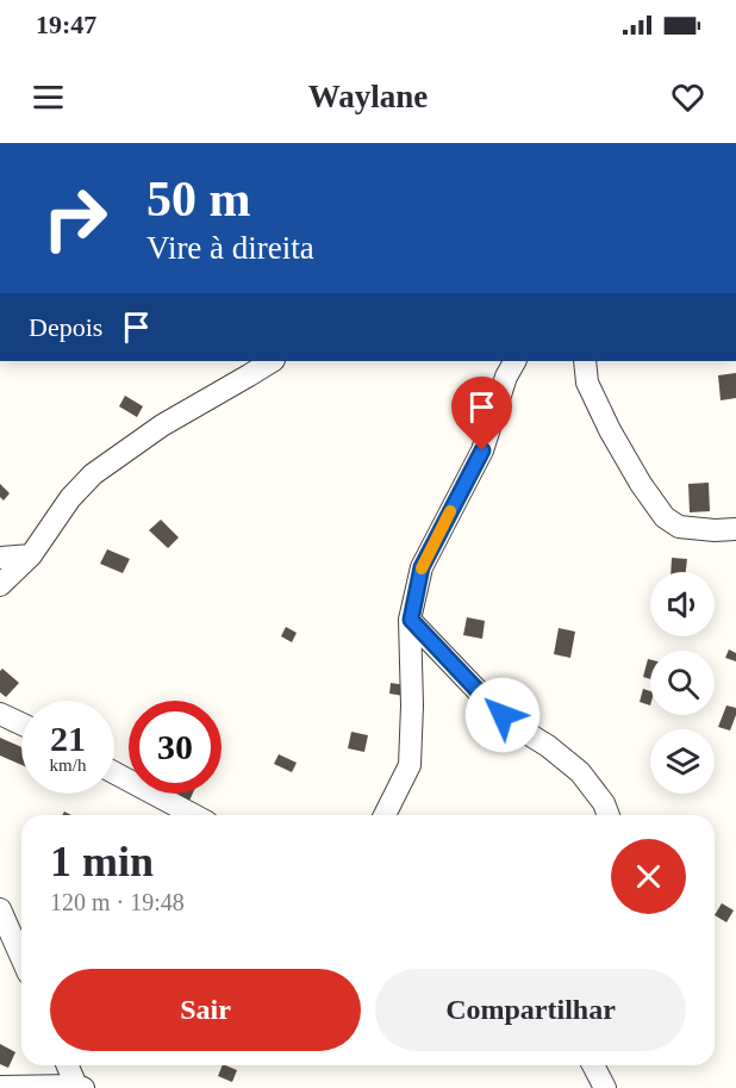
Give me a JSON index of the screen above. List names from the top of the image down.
{
  "page": {
    "status": "19:47",
    "header": "Waylane",
    "turn": ["50 m", "Vire à direita"],
    "then": "Depois",
    "speed": "21 km/h",
    "limit": "30",
    "heading": ["1 min", "120 m · 19:48"],
    "buttons": ["Sair", "Compartilhar"]
  }
}
